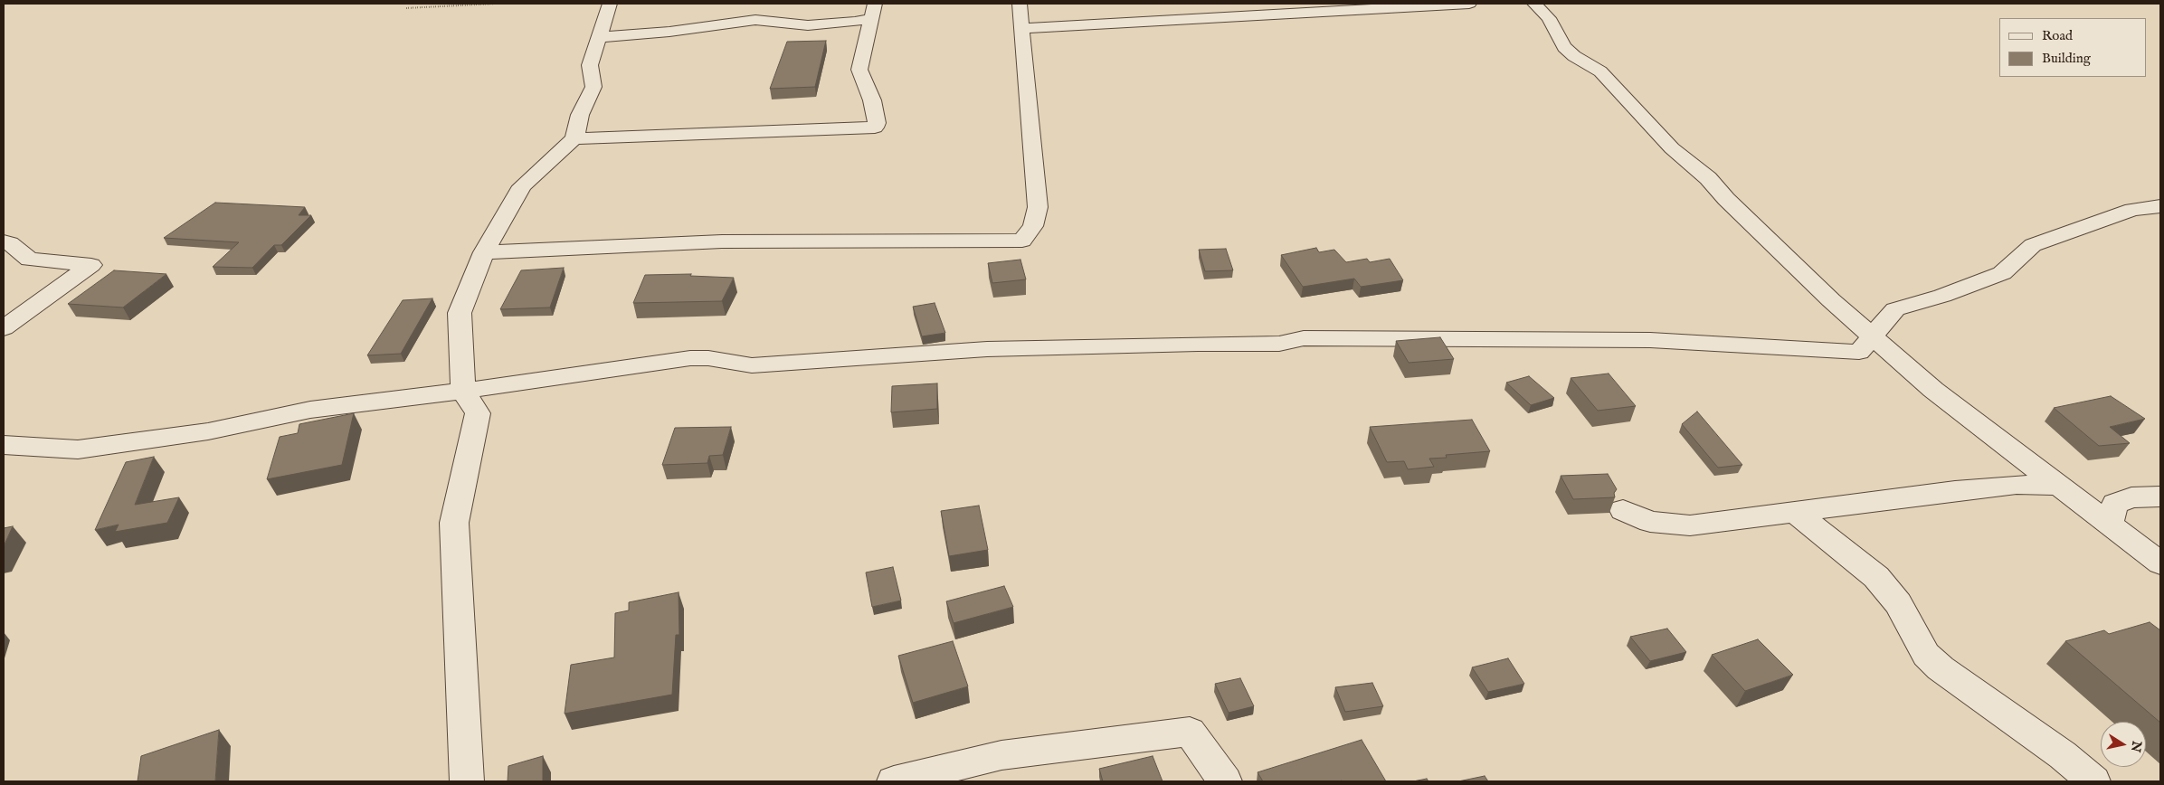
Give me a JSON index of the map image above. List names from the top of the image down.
{
  "legend": ["Road", "Building"],
  "north": "right"
}
